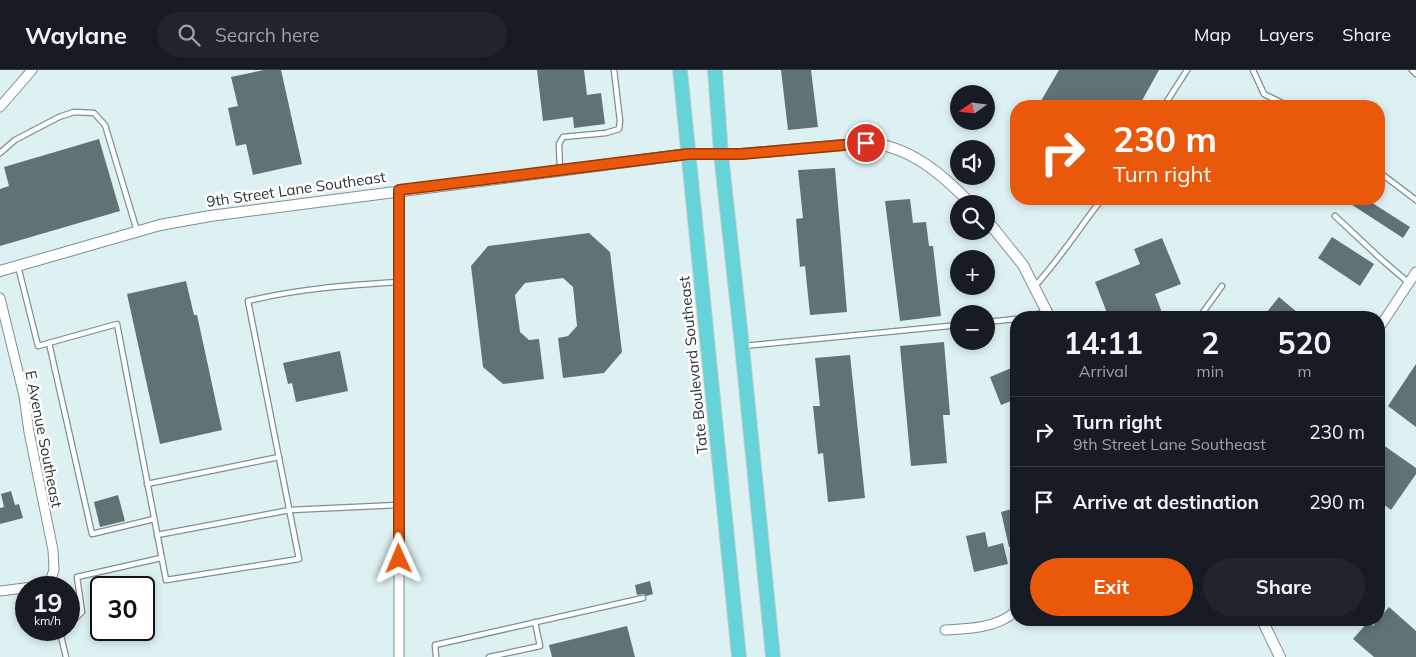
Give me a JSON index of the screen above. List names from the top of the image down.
{
  "streets": {
    "main road": ["Tate Boulevard Southeast"],
    "street": ["9th Street Lane Southeast", "E Avenue Southeast"]
  },
  "crossings": [
    ["9th Street Lane Southeast", "Tate Boulevard Southeast"]
  ],
  "north": "left",
  "page": {
    "header": "Waylane",
    "search": "Search here",
    "nav": ["Map", "Layers", "Share"],
    "map_buttons": ["+", "−"],
    "turn": ["230 m", "Turn right"],
    "eta": [
      "14:11",
      "Arrival",
      "2",
      "min",
      "520",
      "m"
    ],
    "list": [
      {
        "name": "Turn right",
        "note": "9th Street Lane Southeast",
        "value": "230 m"
      },
      {
        "name": "Arrive at destination",
        "value": "290 m"
      }
    ],
    "buttons": ["Exit", "Share"],
    "speed": "19 km/h",
    "limit": "30"
  }
}
